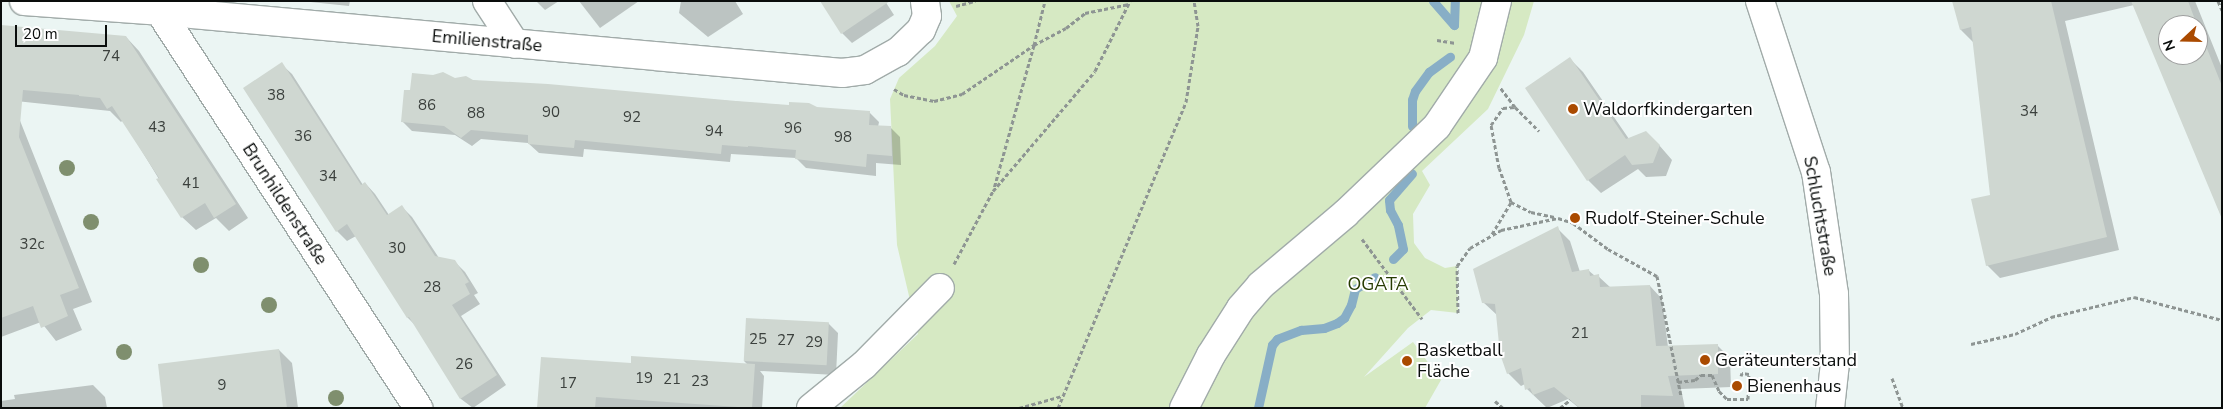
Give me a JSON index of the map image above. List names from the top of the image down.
{
  "streets": {
    "street": ["Emilienstraße", "Brunhildenstraße", "Schluchtstraße"]
  },
  "crossings": [
    ["Emilienstraße", "Brunhildenstraße"]
  ],
  "parks": ["OGATA"],
  "places": [
    "Waldorfkindergarten",
    "Rudolf-Steiner-Schule",
    "Geräteunterstand",
    "Basketball Fläche",
    "Bienenhaus"
  ],
  "house_numbers": [
    "74",
    "38",
    "86",
    "34",
    "90",
    "88",
    "92",
    "43",
    "96",
    "94",
    "36",
    "98",
    "34",
    "41",
    "32c",
    "30",
    "28",
    "21",
    "25",
    "27",
    "29",
    "26",
    "19",
    "21",
    "23",
    "17",
    "9"
  ],
  "scale_bar": "20 m",
  "north": "left"
}
